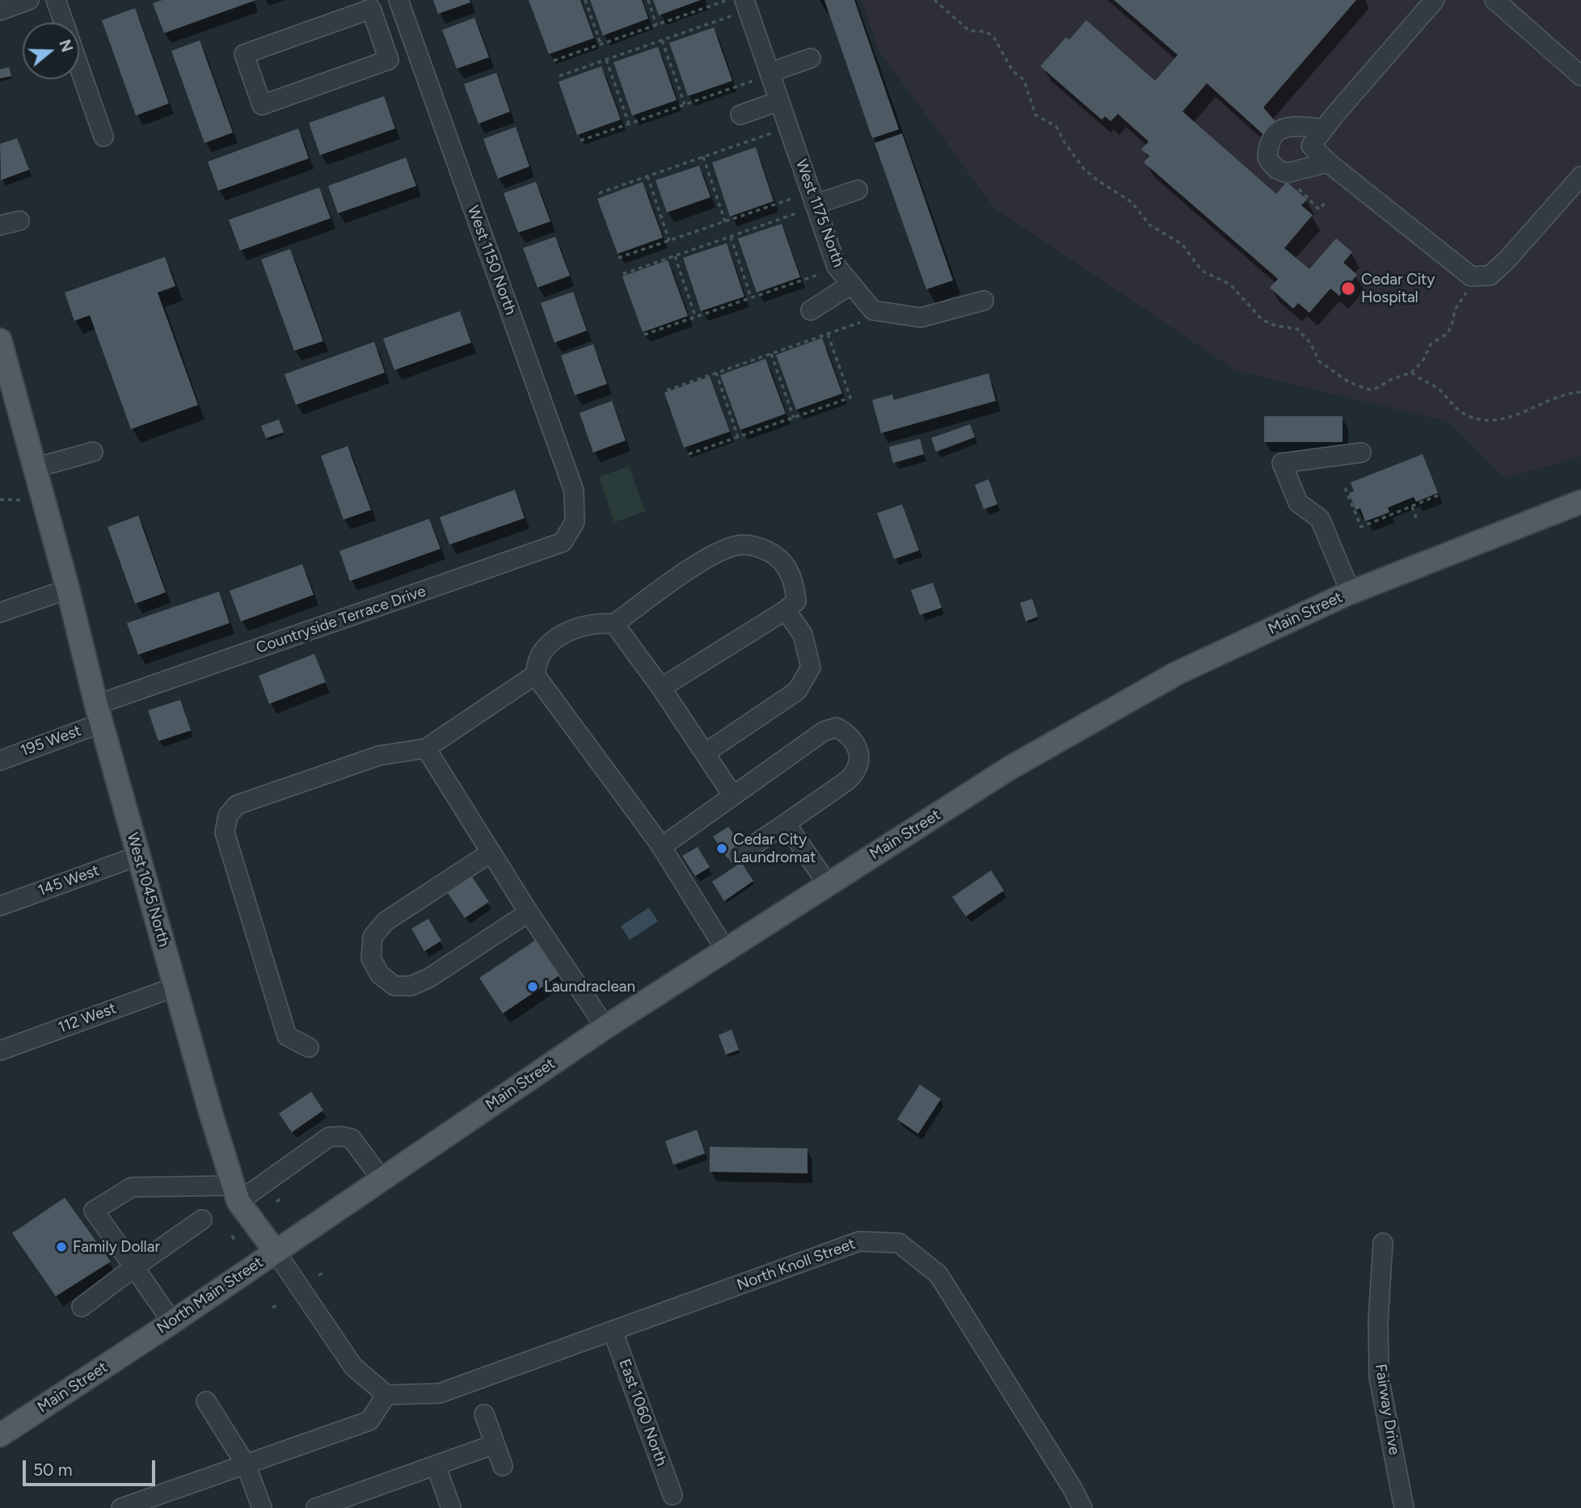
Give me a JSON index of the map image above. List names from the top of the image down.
{
  "streets": {
    "main road": ["Main Street", "West 1045 North", "North Main Street"],
    "street": [
      "West 1175 North",
      "West 1150 North",
      "Countryside Terrace Drive",
      "195 West",
      "145 West",
      "112 West",
      "North Knoll Street",
      "Fairway Drive",
      "East 1060 North"
    ]
  },
  "crossings": [
    ["West 1150 North", "Countryside Terrace Drive"],
    ["Main Street", "West 1045 North"],
    ["Main Street", "North Main Street"],
    ["Countryside Terrace Drive", "195 West"],
    ["Countryside Terrace Drive", "West 1045 North"],
    ["195 West", "West 1045 North"],
    ["145 West", "West 1045 North"],
    ["West 1045 North", "112 West"],
    ["West 1045 North", "North Knoll Street"],
    ["West 1045 North", "North Main Street"],
    ["North Knoll Street", "East 1060 North"]
  ],
  "places": [
    "Cedar City Hospital",
    "Cedar City Laundromat",
    "Laundraclean",
    "Family Dollar"
  ],
  "scale_bar": "50 m",
  "north": "right"
}
